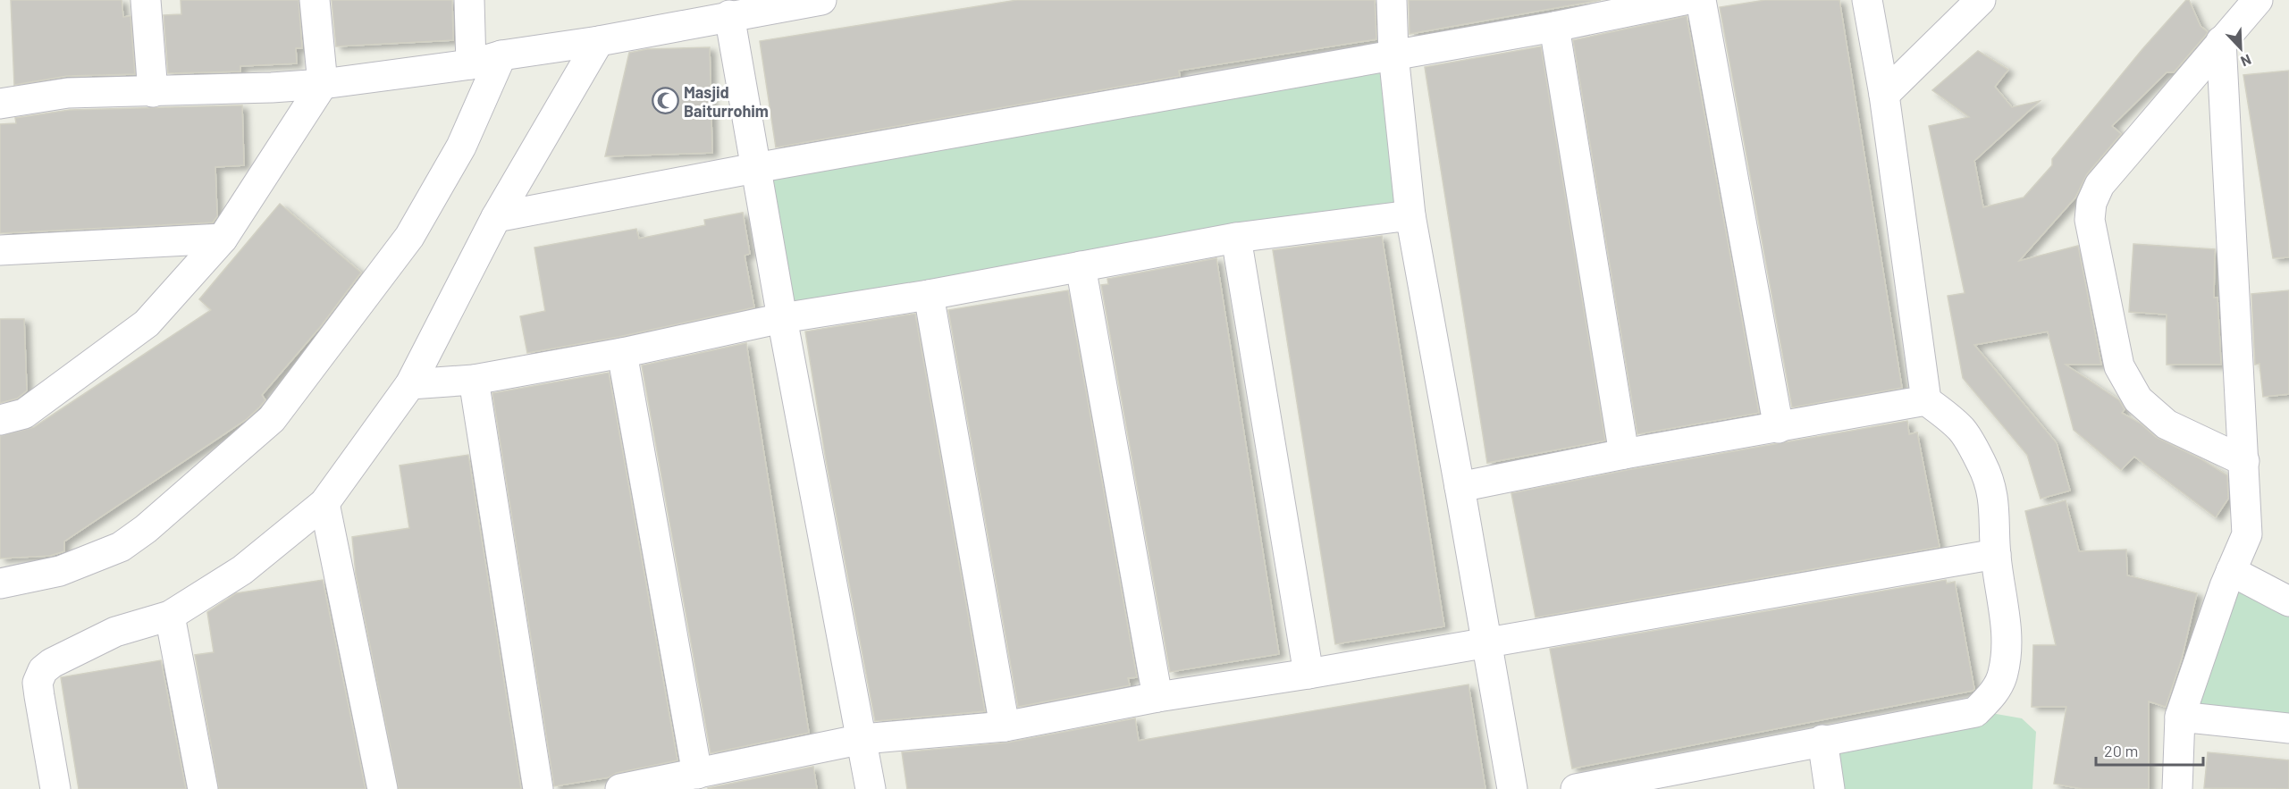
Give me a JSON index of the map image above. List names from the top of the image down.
{
  "places": {
    "mosque": ["Masjid Baiturrohim"]
  },
  "scale_bar": "20 m",
  "north": "bottom right"
}
